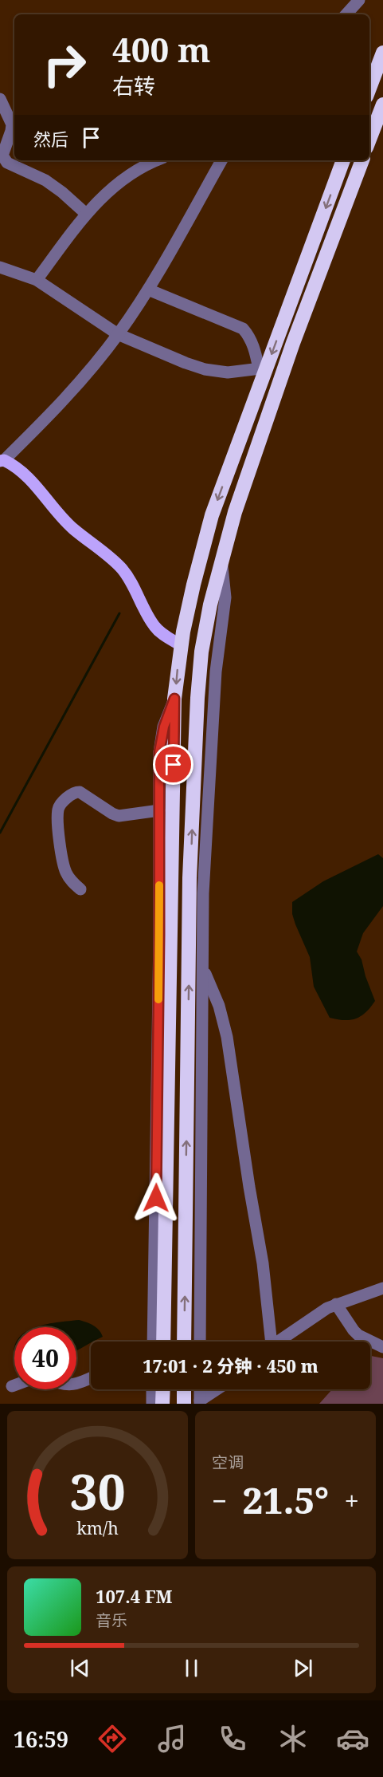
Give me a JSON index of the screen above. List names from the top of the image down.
{
  "page": {
    "turn": ["400 m", "右转"],
    "then": "然后",
    "limit": "40",
    "trip": "17:01 · 2 分钟 · 450 m",
    "tile": "空调",
    "heat": ["−", "21.5°", "+"],
    "song": ["107.4 FM", "音乐"],
    "tabs": "16:59",
    "gauge": ["30", "km/h"]
  }
}
